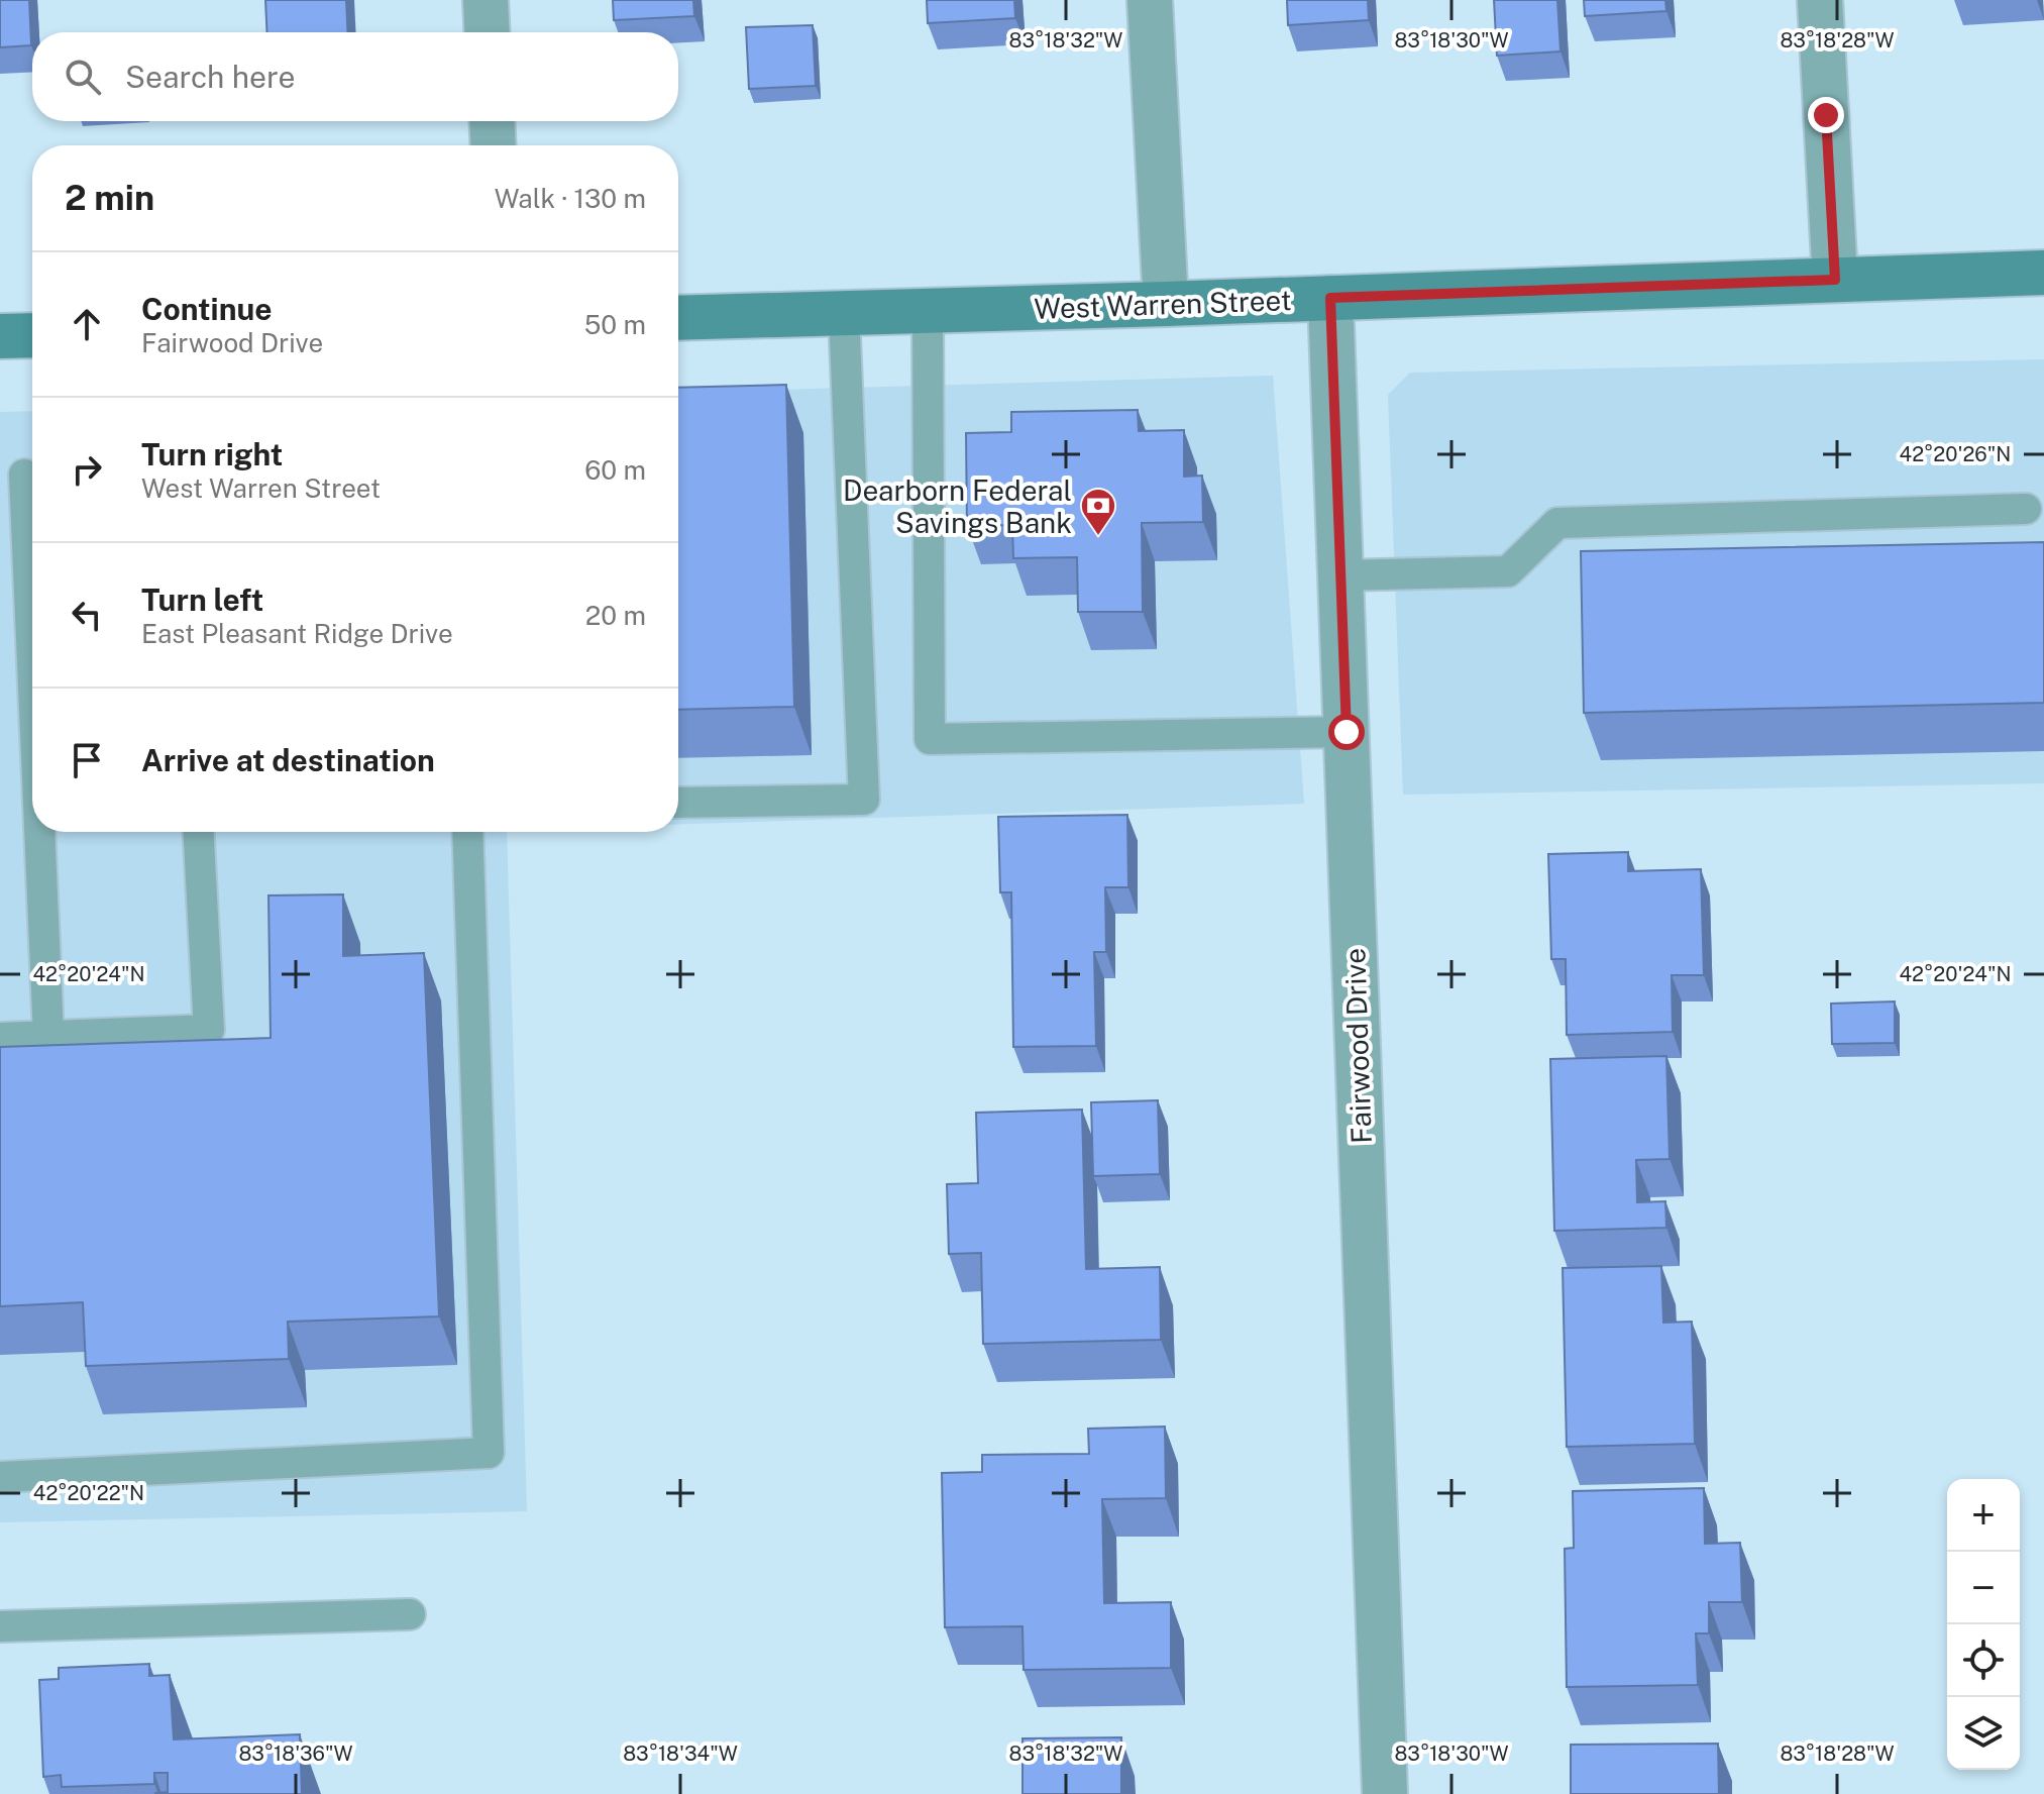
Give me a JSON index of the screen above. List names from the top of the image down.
{
  "streets": {
    "main road": ["West Warren Street"],
    "street": ["Fairwood Drive"]
  },
  "crossings": [
    ["West Warren Street", "Fairwood Drive"]
  ],
  "places": {
    "bank": ["Dearborn Federal Savings Bank"]
  },
  "page": {
    "search": "Search here",
    "heading": ["2 min", "Walk · 130 m"],
    "list": [
      ["Continue", "Fairwood Drive", "50 m"],
      ["Turn right", "West Warren Street", "60 m"],
      ["Turn left", "East Pleasant Ridge Drive", "20 m"],
      "Arrive at destination"
    ],
    "map_buttons": ["+", "−"]
  },
  "coordinates": [
    "83°18'32\"W",
    "83°18'30\"W",
    "83°18'28\"W",
    "42°20'26\"N",
    "42°20'24\"N",
    "42°20'22\"N",
    "83°18'36\"W",
    "83°18'34\"W"
  ]
}
